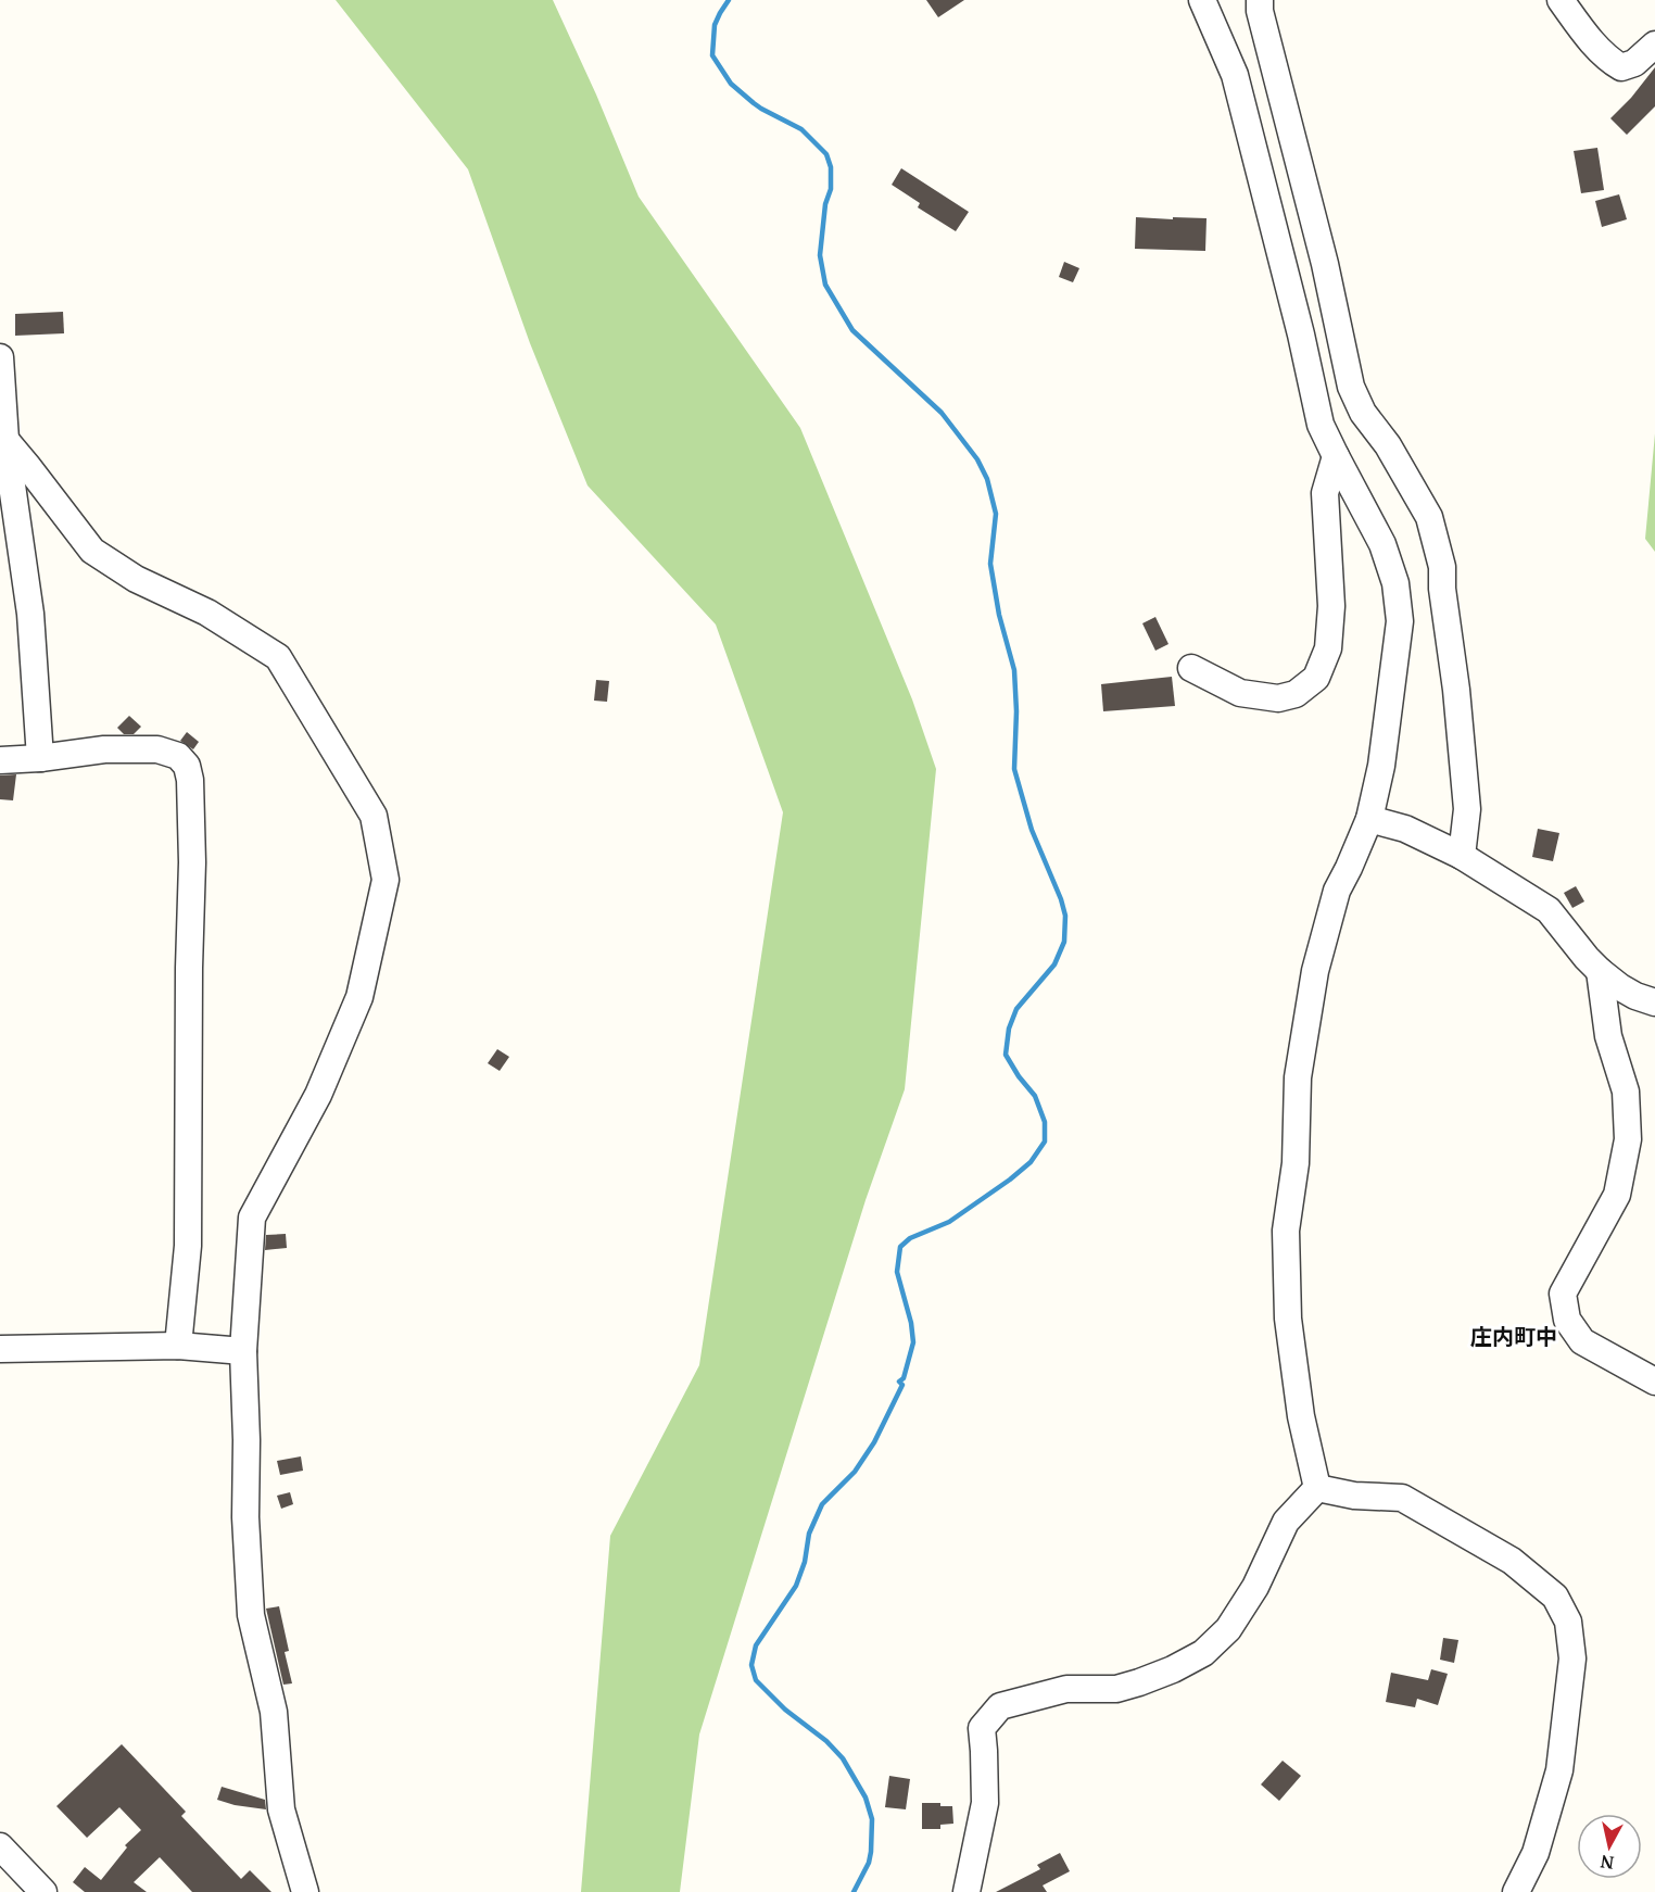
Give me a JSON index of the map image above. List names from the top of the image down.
{
  "districts": ["庄内町中"],
  "north": "bottom"
}
